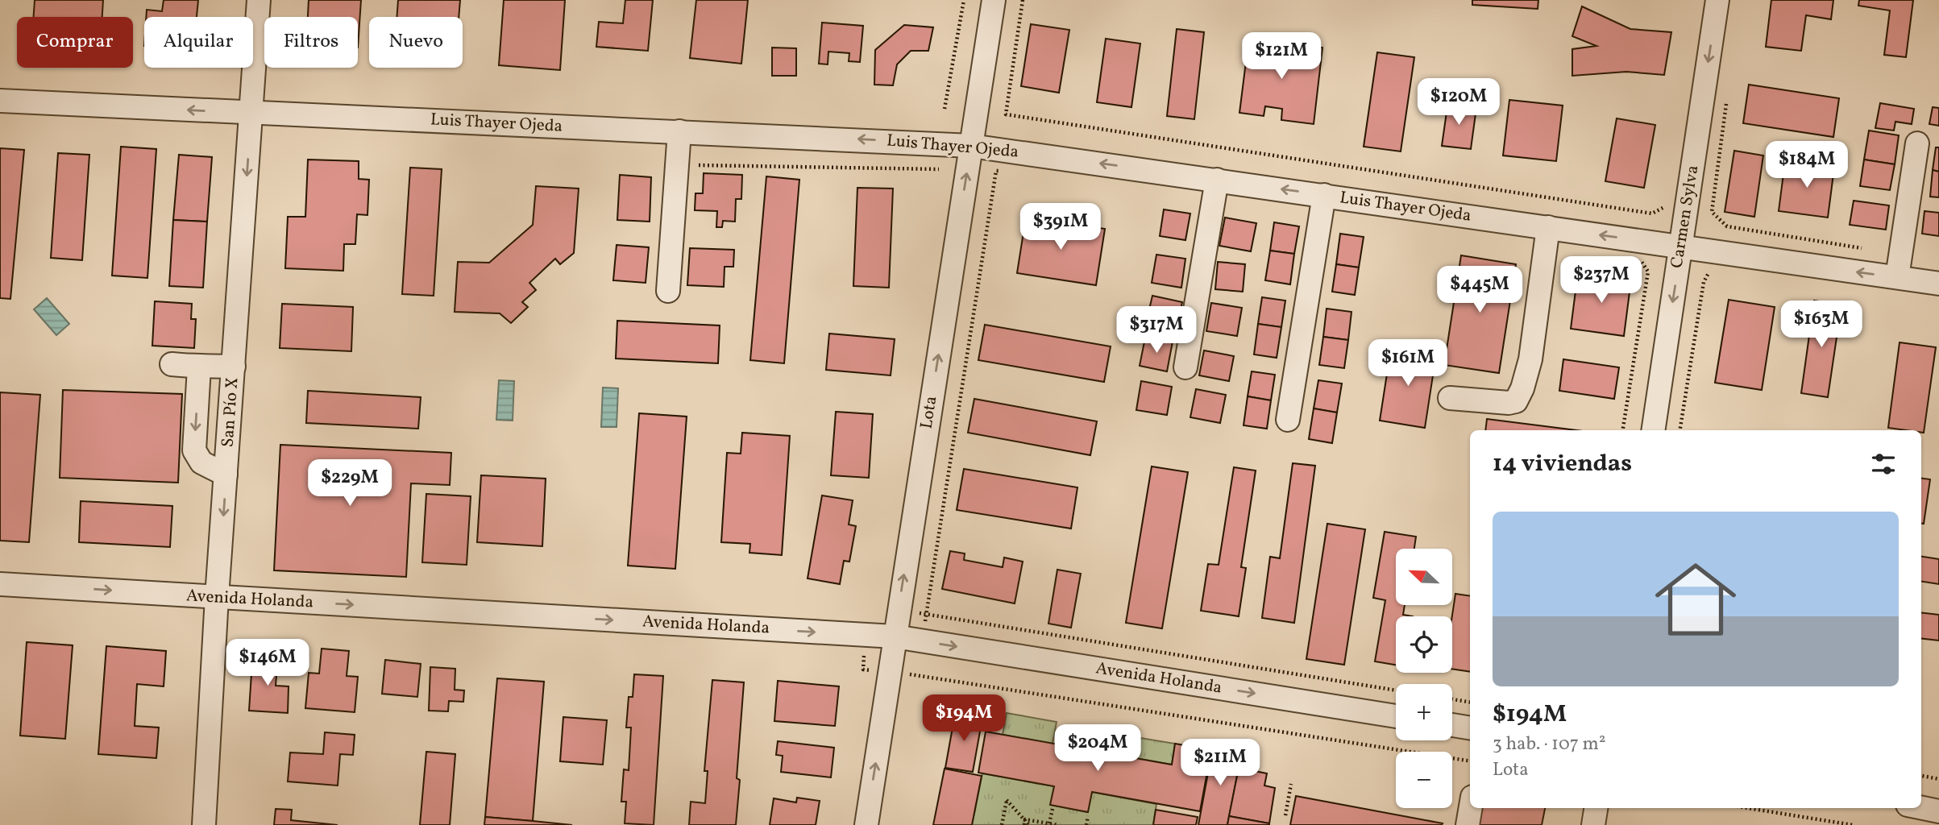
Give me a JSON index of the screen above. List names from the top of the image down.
{
  "streets": {
    "street": [
      "Luis Thayer Ojeda",
      "Carmen Sylva",
      "San Pío X",
      "Lota",
      "Avenida Holanda"
    ]
  },
  "crossings": [
    ["Luis Thayer Ojeda", "Carmen Sylva"],
    ["Luis Thayer Ojeda", "San Pío X"],
    ["Luis Thayer Ojeda", "Lota"],
    ["San Pío X", "Avenida Holanda"],
    ["Lota", "Avenida Holanda"]
  ],
  "one_way": [
    "Luis Thayer Ojeda",
    "Carmen Sylva",
    "San Pío X",
    "Lota",
    "Avenida Holanda"
  ],
  "north": "top left",
  "page": {
    "chip": [
      "Comprar",
      "Alquilar",
      "Filtros",
      "Nuevo"
    ],
    "price": [
      "$121M",
      "$120M",
      "$184M",
      "$391M",
      "$237M",
      "$445M",
      "$163M",
      "$317M",
      "$161M",
      "$229M",
      "$146M",
      "$194M",
      "$204M",
      "$211M"
    ],
    "heading": "14 viviendas",
    "list": [
      {
        "name": "$194M",
        "note": "3 hab. · 107 m² · Lota"
      }
    ],
    "map_buttons": ["+", "−"]
  }
}
